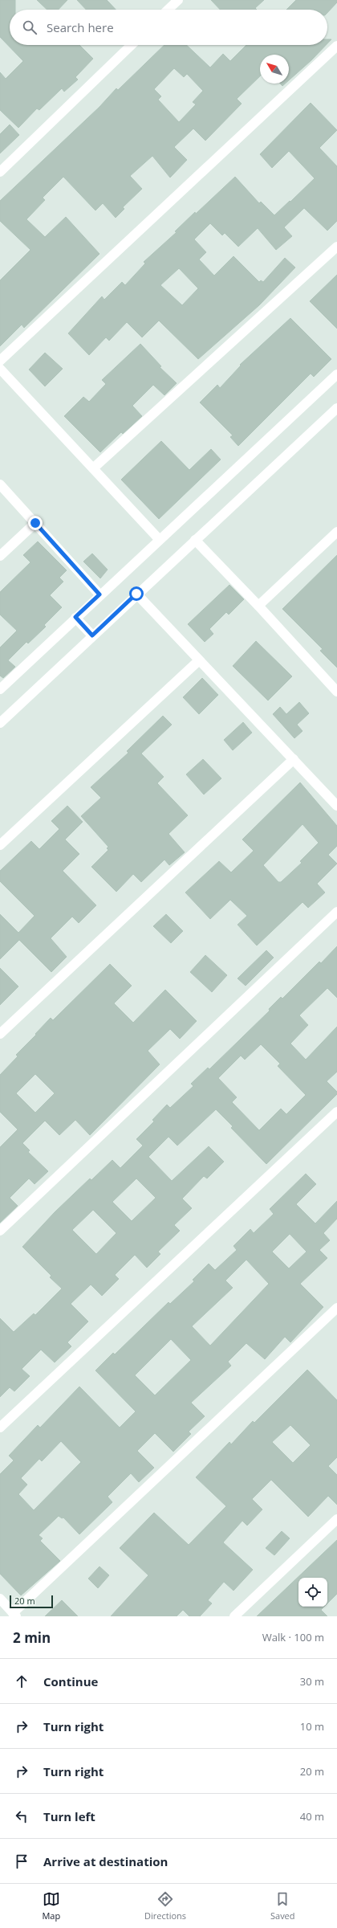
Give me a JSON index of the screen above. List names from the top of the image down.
{
  "scale_bar": "20 m",
  "north": "top left",
  "page": {
    "search": "Search here",
    "scale": "20 m",
    "heading": ["2 min", "Walk · 100 m"],
    "list": [
      ["Continue", "30 m"],
      ["Turn right", "10 m"],
      ["Turn right", "20 m"],
      ["Turn left", "40 m"],
      "Arrive at destination"
    ],
    "nav": ["Map", "Directions", "Saved"]
  }
}
